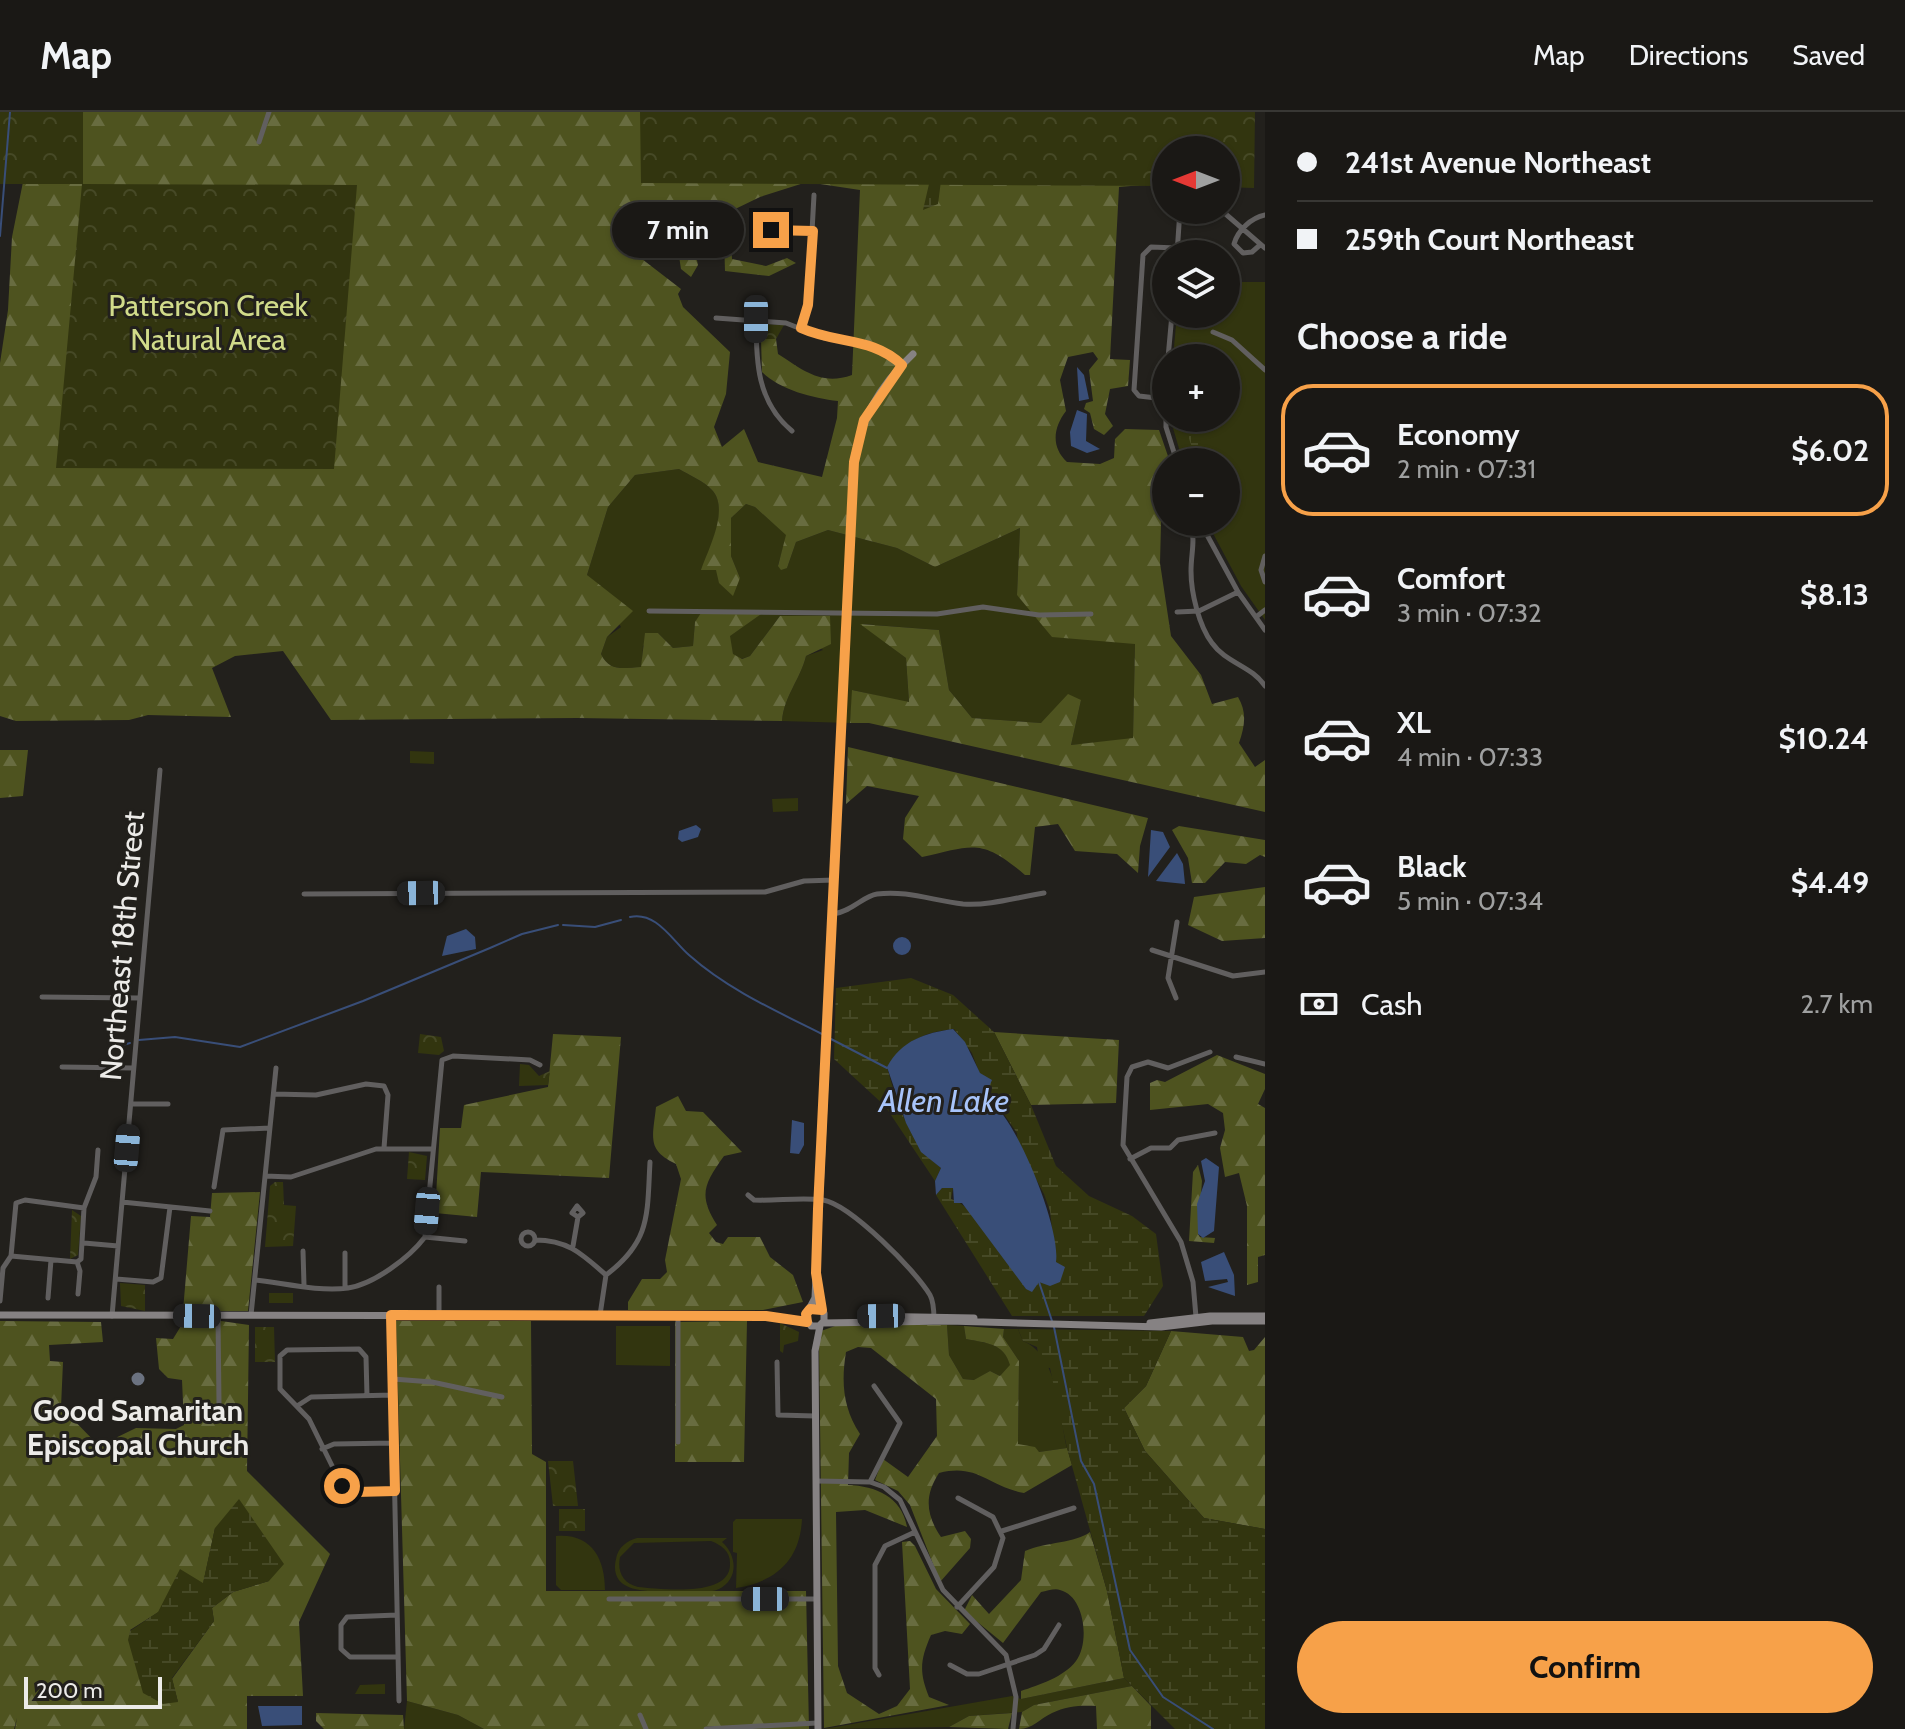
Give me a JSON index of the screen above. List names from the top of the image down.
{
  "streets": {
    "street": ["Northeast 18th Street"]
  },
  "water": ["Allen Lake"],
  "parks": ["Patterson Creek Natural Area"],
  "places": ["Good Samaritan Episcopal Church"],
  "scale_bar": "200 m",
  "north": "left",
  "page": {
    "header": "Map",
    "nav": ["Map", "Directions", "Saved"],
    "banner": ["241st Avenue Northeast", "259th Court Northeast"],
    "map_buttons": ["+", "−"],
    "bubble": "7 min",
    "heading": "Choose a ride",
    "list": [
      {
        "name": "Economy",
        "note": "2 min · 07:31",
        "value": "$6.02"
      },
      {
        "name": "Comfort",
        "note": "3 min · 07:32",
        "value": "$8.13"
      },
      {
        "name": "XL",
        "note": "4 min · 07:33",
        "value": "$10.24"
      },
      {
        "name": "Black",
        "note": "5 min · 07:34",
        "value": "$4.49"
      }
    ],
    "pay": ["Cash", "2.7 km"],
    "buttons": "Confirm",
    "scale": "200 m"
  }
}
